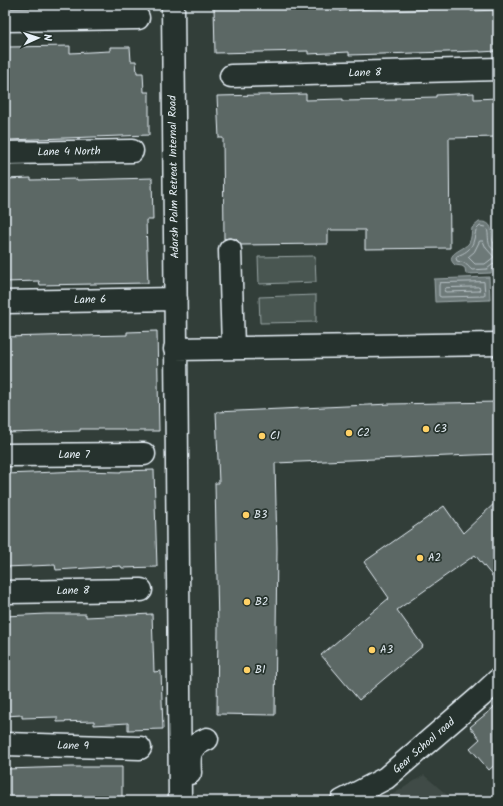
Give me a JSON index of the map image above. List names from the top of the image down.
{
  "streets": {
    "street": [
      "Lane 8",
      "Lane 4 North",
      "Adarsh Palm Retreat Internal Road",
      "Lane 6",
      "Lane 7",
      "Lane 9",
      "Gear School road"
    ]
  },
  "crossings": [
    ["Adarsh Palm Retreat Internal Road", "Lane 6"]
  ],
  "places": [
    "C3",
    "C2",
    "C1",
    "B3",
    "A2",
    "B2",
    "A3",
    "B1"
  ],
  "north": "right"
}
